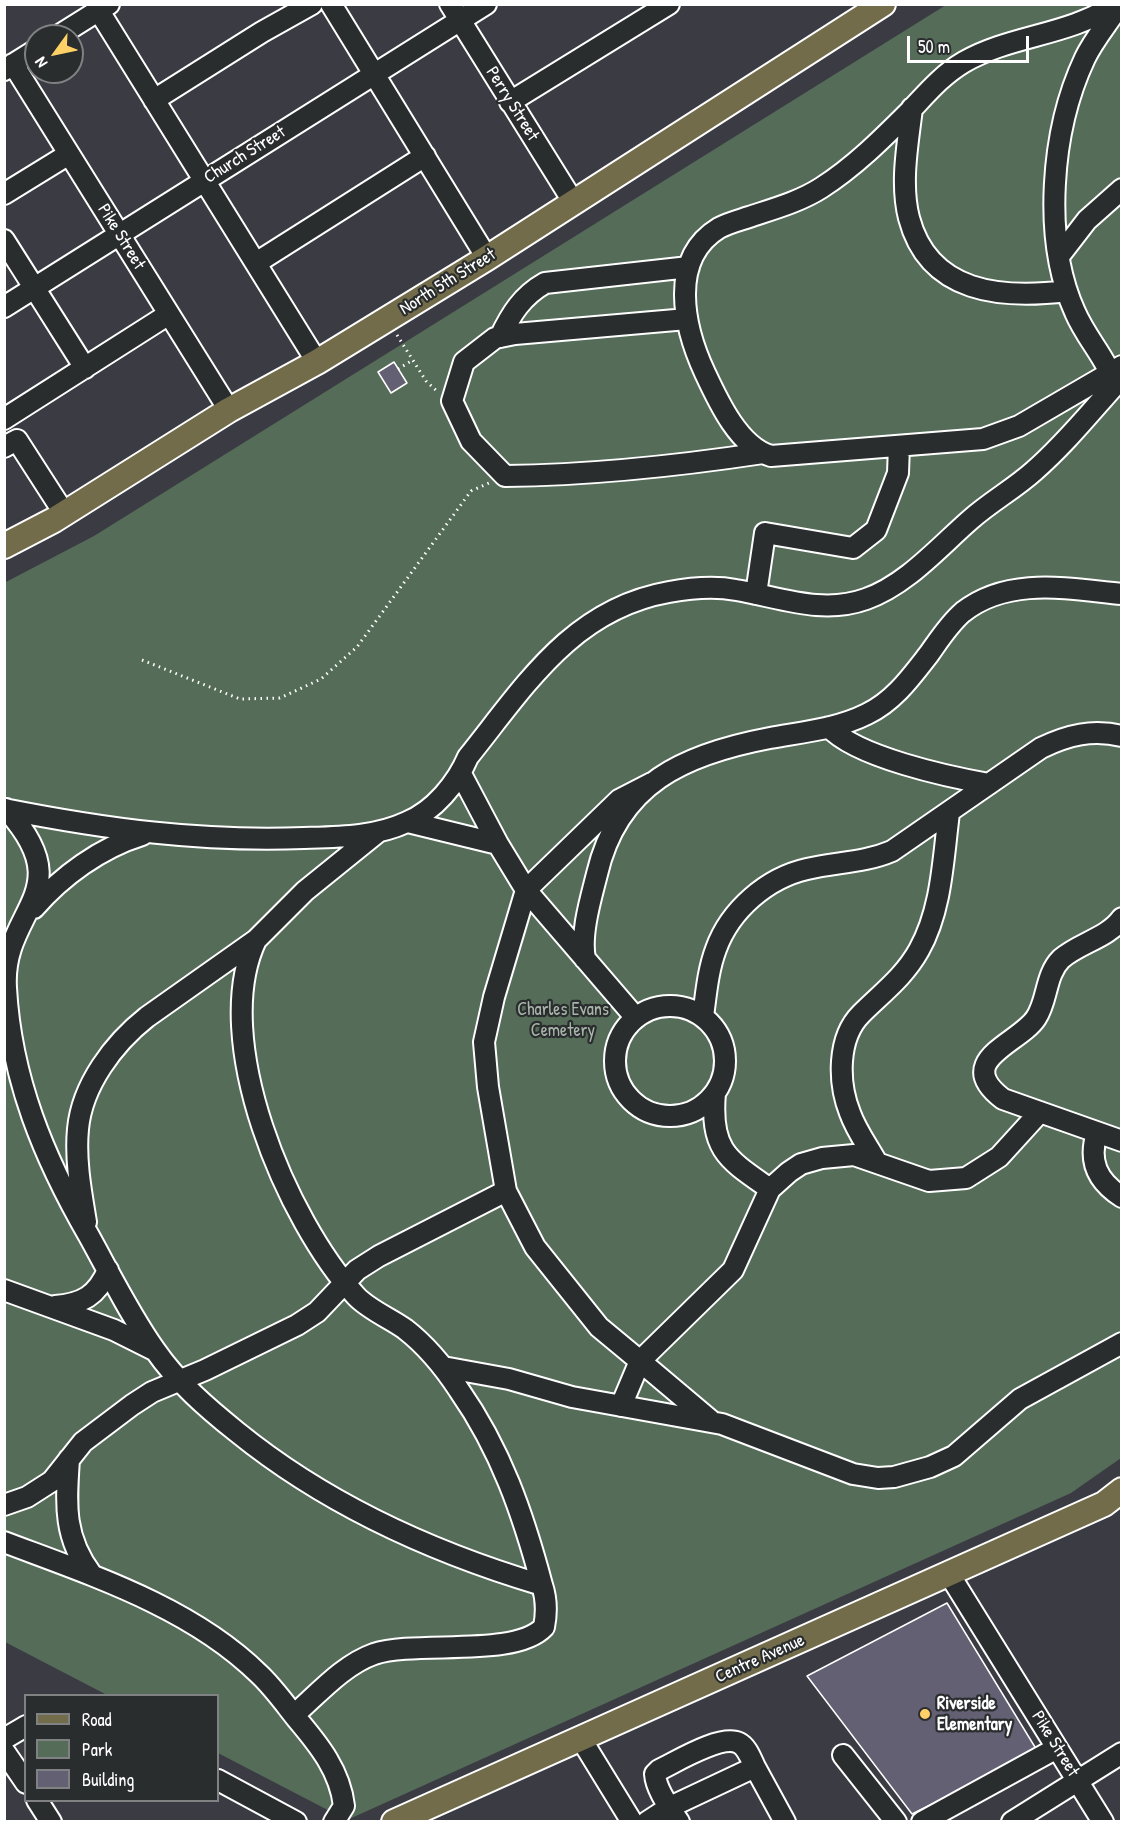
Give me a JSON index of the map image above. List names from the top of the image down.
{
  "streets": {
    "main road": ["North 5th Street", "Centre Avenue"],
    "street": ["Perry Street", "Church Street", "Pike Street"]
  },
  "crossings": [
    ["Perry Street", "Church Street"],
    ["Perry Street", "North 5th Street"],
    ["Church Street", "Pike Street"],
    ["Pike Street", "North 5th Street"],
    ["Pike Street", "Centre Avenue"]
  ],
  "parks": ["Charles Evans Cemetery"],
  "places": ["Riverside Elementary"],
  "legend": ["Road", "Park", "Building"],
  "scale_bar": "50 m",
  "north": "bottom left"
}
